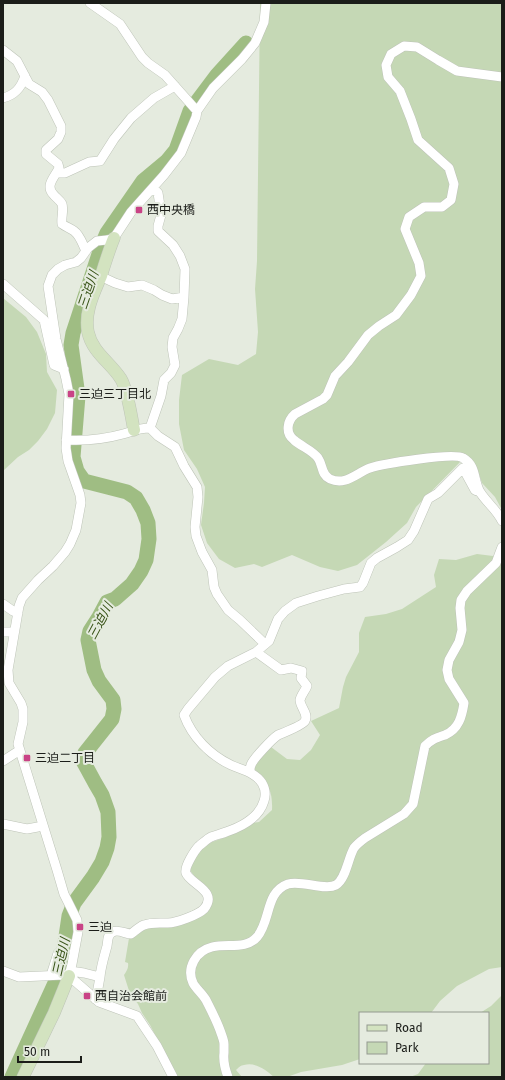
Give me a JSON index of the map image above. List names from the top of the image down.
{
  "water": ["三迫川"],
  "places": {
    "transit": [
      "西中央橋",
      "三迫三丁目北",
      "三迫二丁目",
      "三迫",
      "西自治会館前"
    ]
  },
  "legend": ["Road", "Park"],
  "scale_bar": "50 m"
}
